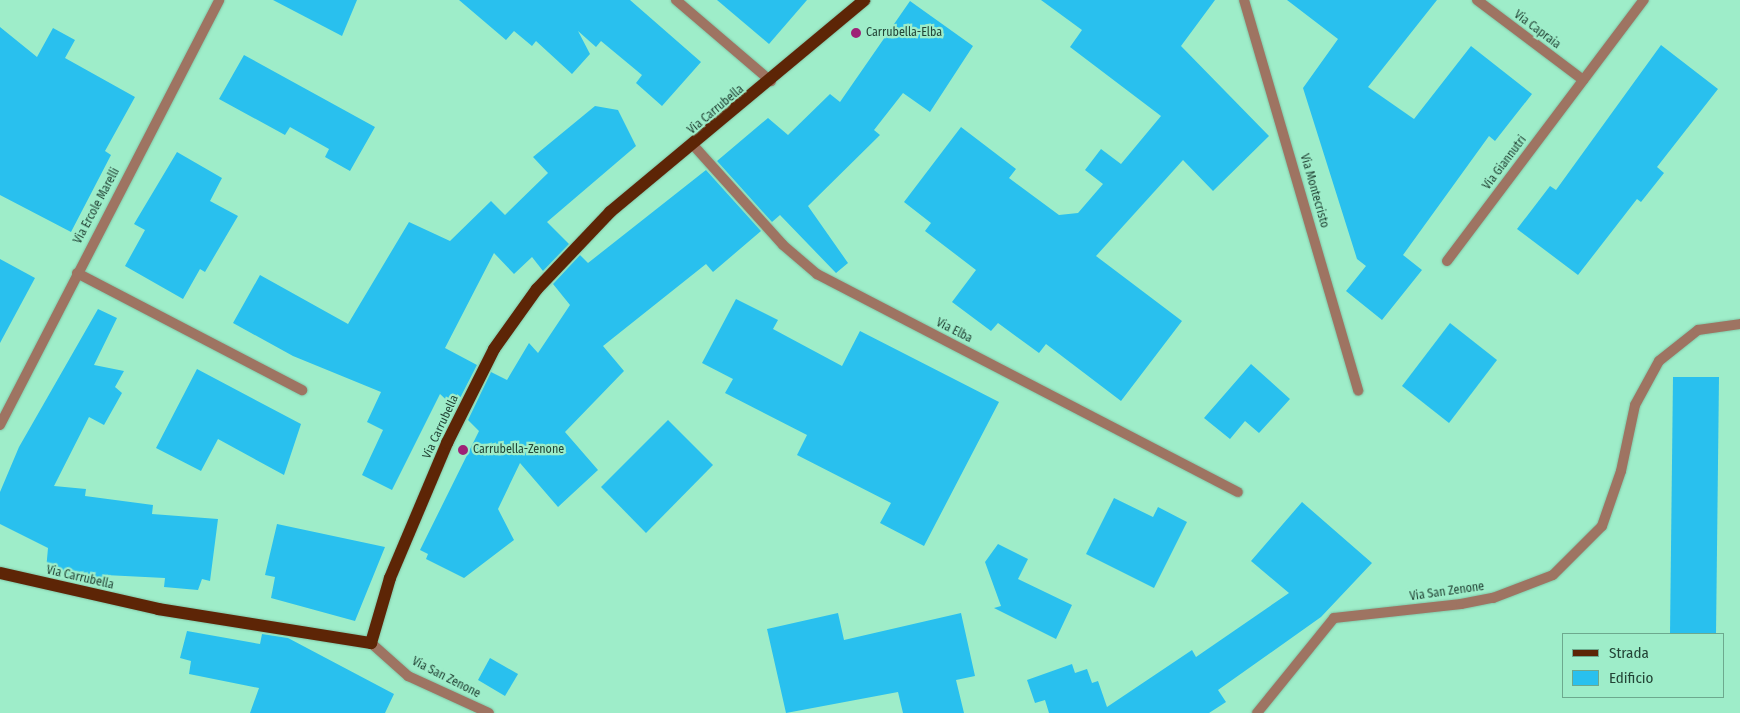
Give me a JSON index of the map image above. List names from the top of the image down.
{
  "streets": {
    "main road": ["Via Carrubella"],
    "street": [
      "Via Capraia",
      "Via Giannutri",
      "Via Montecristo",
      "Via Ercole Marelli",
      "Via Elba",
      "Via San Zenone"
    ]
  },
  "crossings": [
    ["Via Capraia", "Via Giannutri"],
    ["Via Carrubella", "Via Elba"],
    ["Via Carrubella", "Via San Zenone"]
  ],
  "places": ["Carrubella-Elba", "Carrubella-Zenone"],
  "legend": ["Strada", "Edificio"]
}
